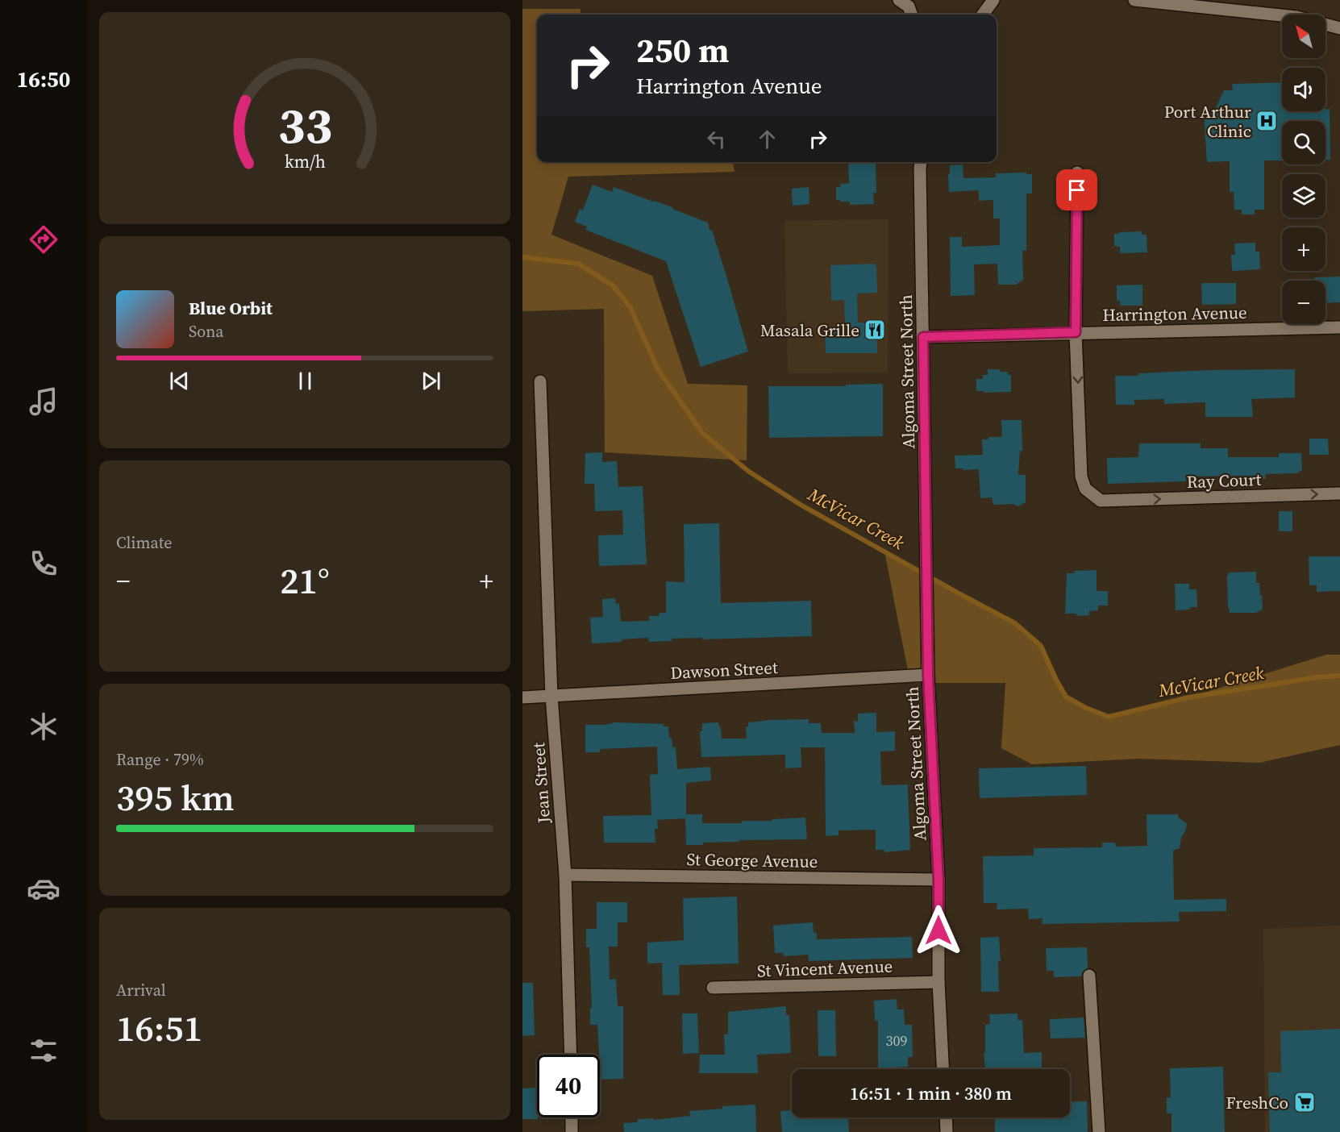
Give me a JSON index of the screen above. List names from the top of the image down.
{
  "streets": {
    "street": [
      "Harrington Avenue",
      "Algoma Street North",
      "Ray Court",
      "Dawson Street",
      "Jean Street",
      "St George Avenue",
      "St Vincent Avenue"
    ]
  },
  "crossings": [
    ["Harrington Avenue", "Algoma Street North"],
    ["Harrington Avenue", "Ray Court"],
    ["Algoma Street North", "Dawson Street"],
    ["Algoma Street North", "St George Avenue"],
    ["Algoma Street North", "St Vincent Avenue"],
    ["Dawson Street", "Jean Street"],
    ["Jean Street", "St George Avenue"]
  ],
  "water": ["McVicar Creek"],
  "places": {
    "hospital": ["Port Arthur Clinic"],
    "restaurant": ["Masala Grille"],
    "supermarket": ["FreshCo"]
  },
  "house_numbers": ["309"],
  "north": "top left",
  "page": {
    "tabs": "16:50",
    "map_buttons": ["+", "−"],
    "turn": ["250 m", "Harrington Avenue"],
    "song": ["Blue Orbit", "Sona"],
    "tile": [
      "Climate",
      ["Range · 79%", "395 km"],
      ["Arrival", "16:51"]
    ],
    "heat": ["−", "21°", "+"],
    "limit": "40",
    "trip": "16:51 · 1 min · 380 m",
    "gauge": ["33", "km/h"]
  }
}
